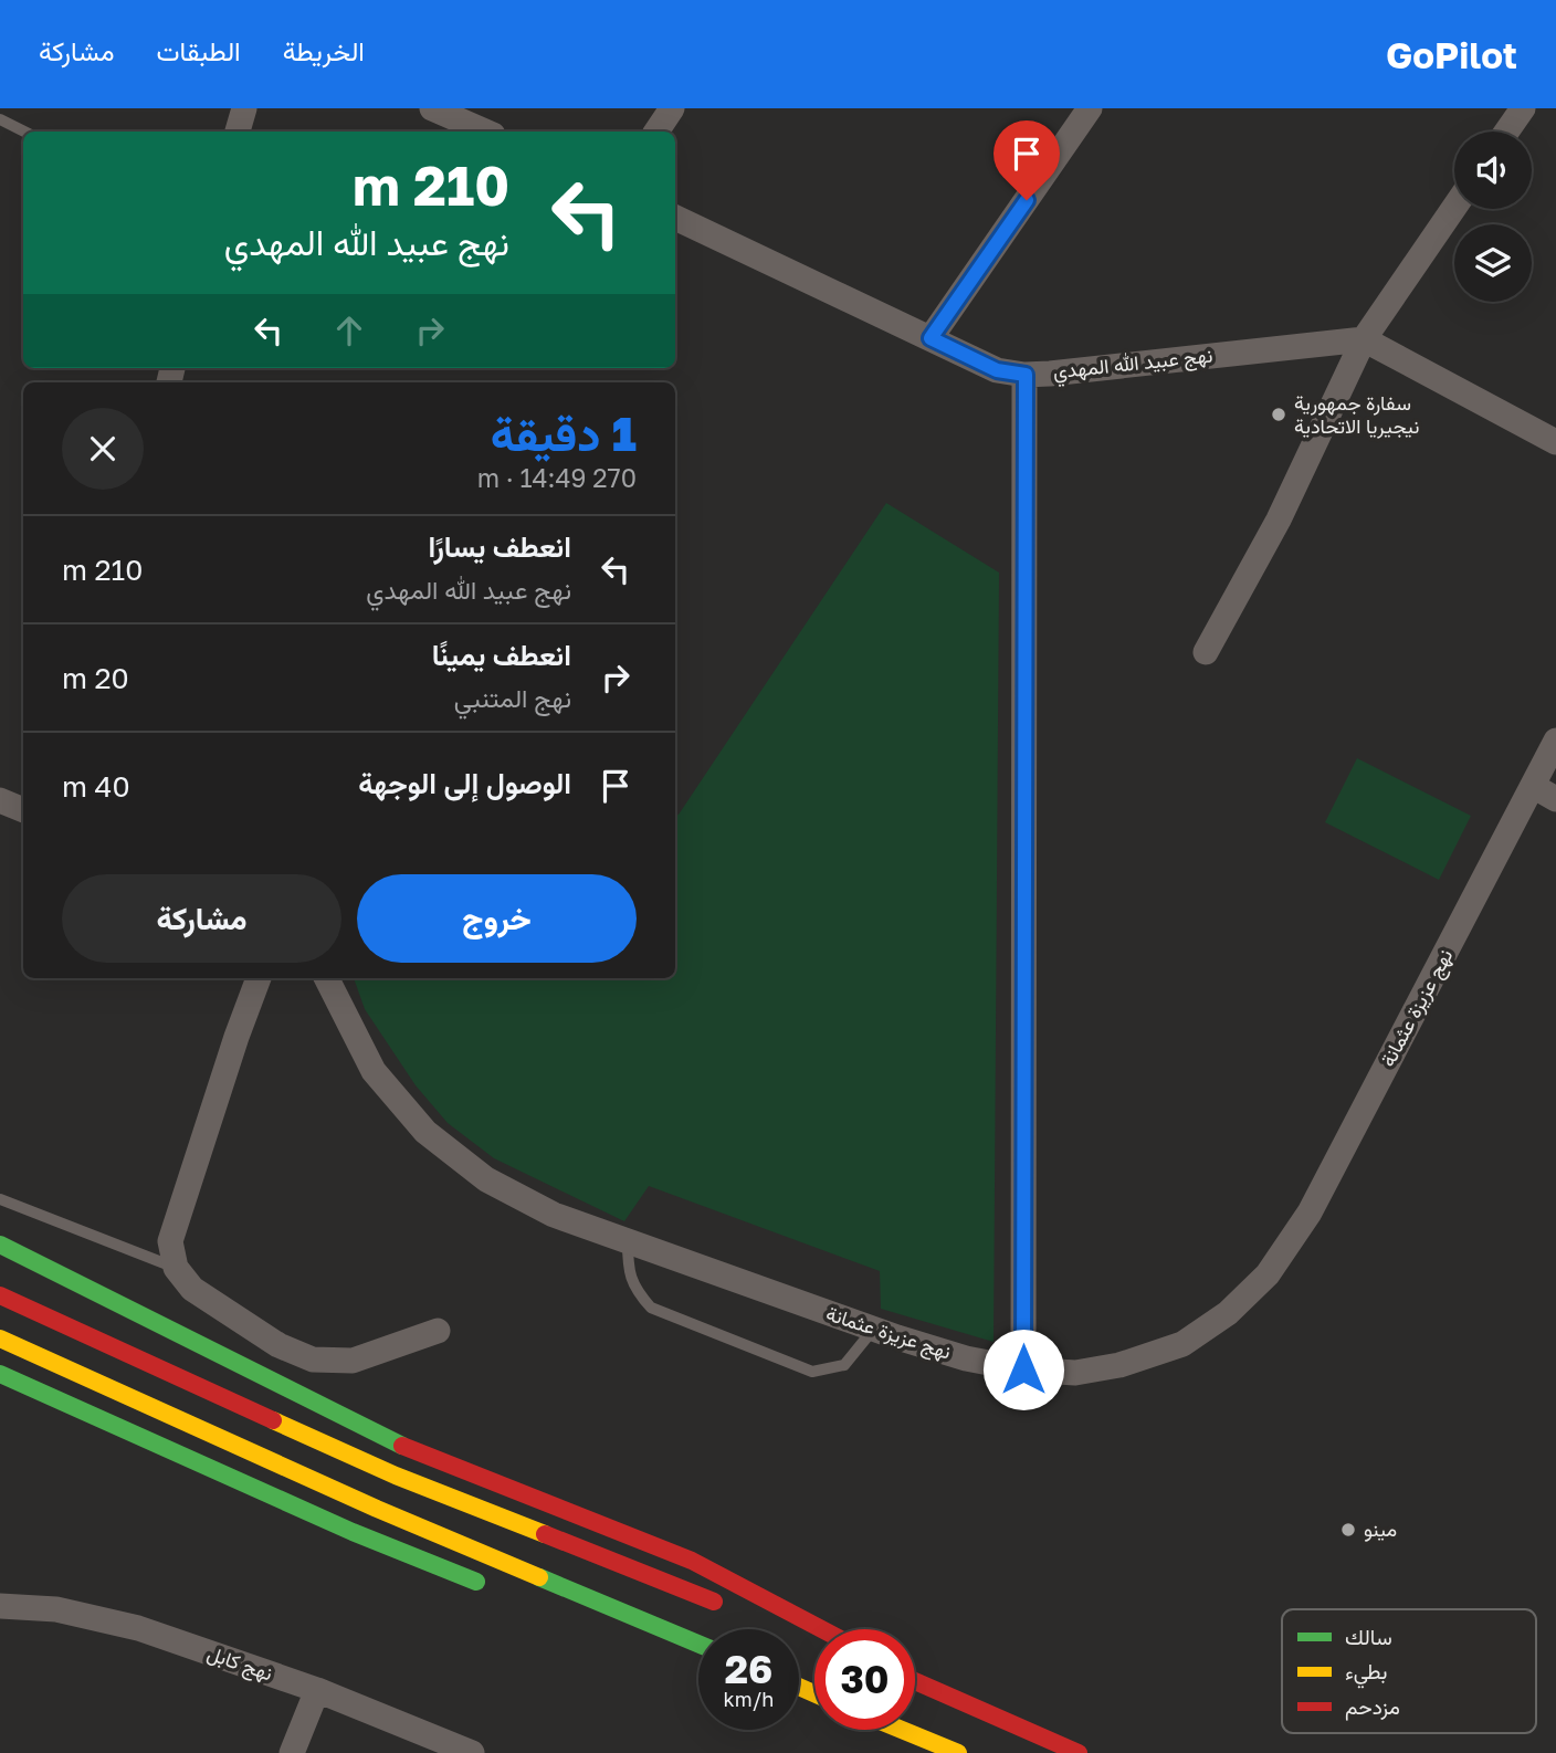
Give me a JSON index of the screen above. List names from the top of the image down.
{
  "streets": {
    "street": ["نهج عبيد الله المهدي", "نهج عزيزة عثمانة", "نهج كابل"]
  },
  "places": ["سفارة جمهورية نيجيريا الاتحادية", "مينو"],
  "legend": ["سالك", "بطيء", "مزدحم"],
  "page": {
    "header": "GoPilot",
    "nav": ["الخريطة", "الطبقات", "مشاركة"],
    "turn": ["210 m", "نهج عبيد الله المهدي"],
    "heading": ["1 دقيقة", "270 m · 14:49"],
    "list": [
      {
        "name": "انعطف يسارًا",
        "note": "نهج عبيد الله المهدي",
        "value": "210 m"
      },
      {
        "name": "انعطف يمينًا",
        "note": "نهج المتنبي",
        "value": "20 m"
      },
      {
        "name": "الوصول إلى الوجهة",
        "value": "40 m"
      }
    ],
    "buttons": ["خروج", "مشاركة"],
    "speed": "26 km/h",
    "limit": "30"
  }
}
